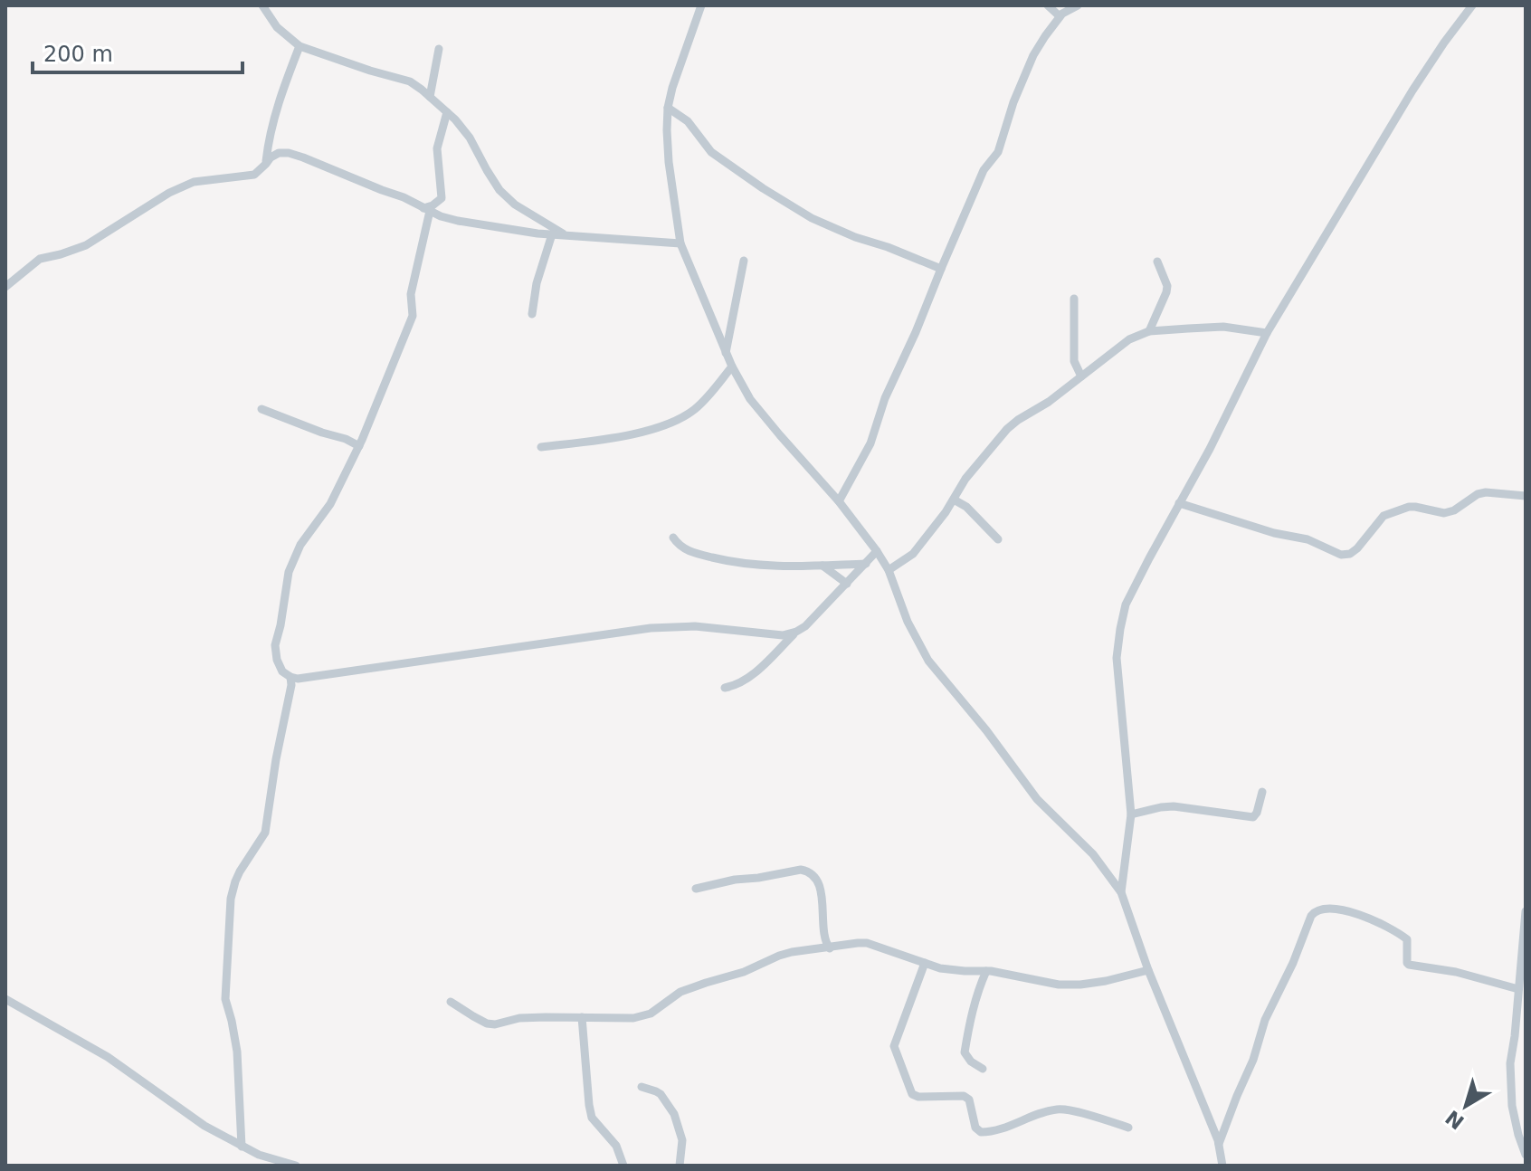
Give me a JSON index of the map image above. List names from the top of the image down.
{
  "scale_bar": "200 m",
  "north": "bottom left"
}
